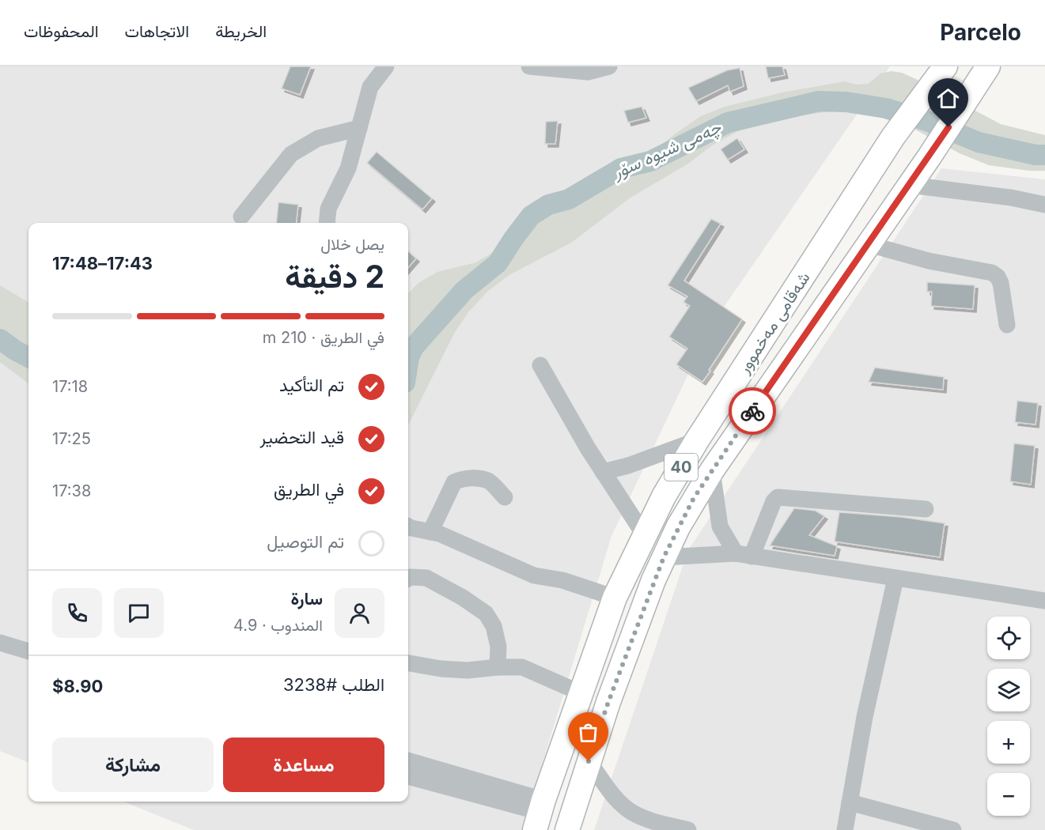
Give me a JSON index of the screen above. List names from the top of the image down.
{
  "streets": {
    "highway": ["شەقامی مەخموور", "40"]
  },
  "water": ["چەمی شیوە سۆر"],
  "page": {
    "header": "Parcelo",
    "nav": ["الخريطة", "الاتجاهات", "المحفوظات"],
    "heading": ["2 دقيقة", "يصل خلال", "17:43–17:48"],
    "panel": [
      "سارة",
      "المندوب · 4.9",
      "الطلب #3238",
      "$8.90"
    ],
    "bar": "في الطريق · 210 m",
    "list": [
      ["تم التأكيد", "17:18"],
      ["قيد التحضير", "17:25"],
      ["في الطريق", "17:38"],
      "تم التوصيل"
    ],
    "map_buttons": ["+", "−"],
    "buttons": ["مساعدة", "مشاركة"]
  }
}
